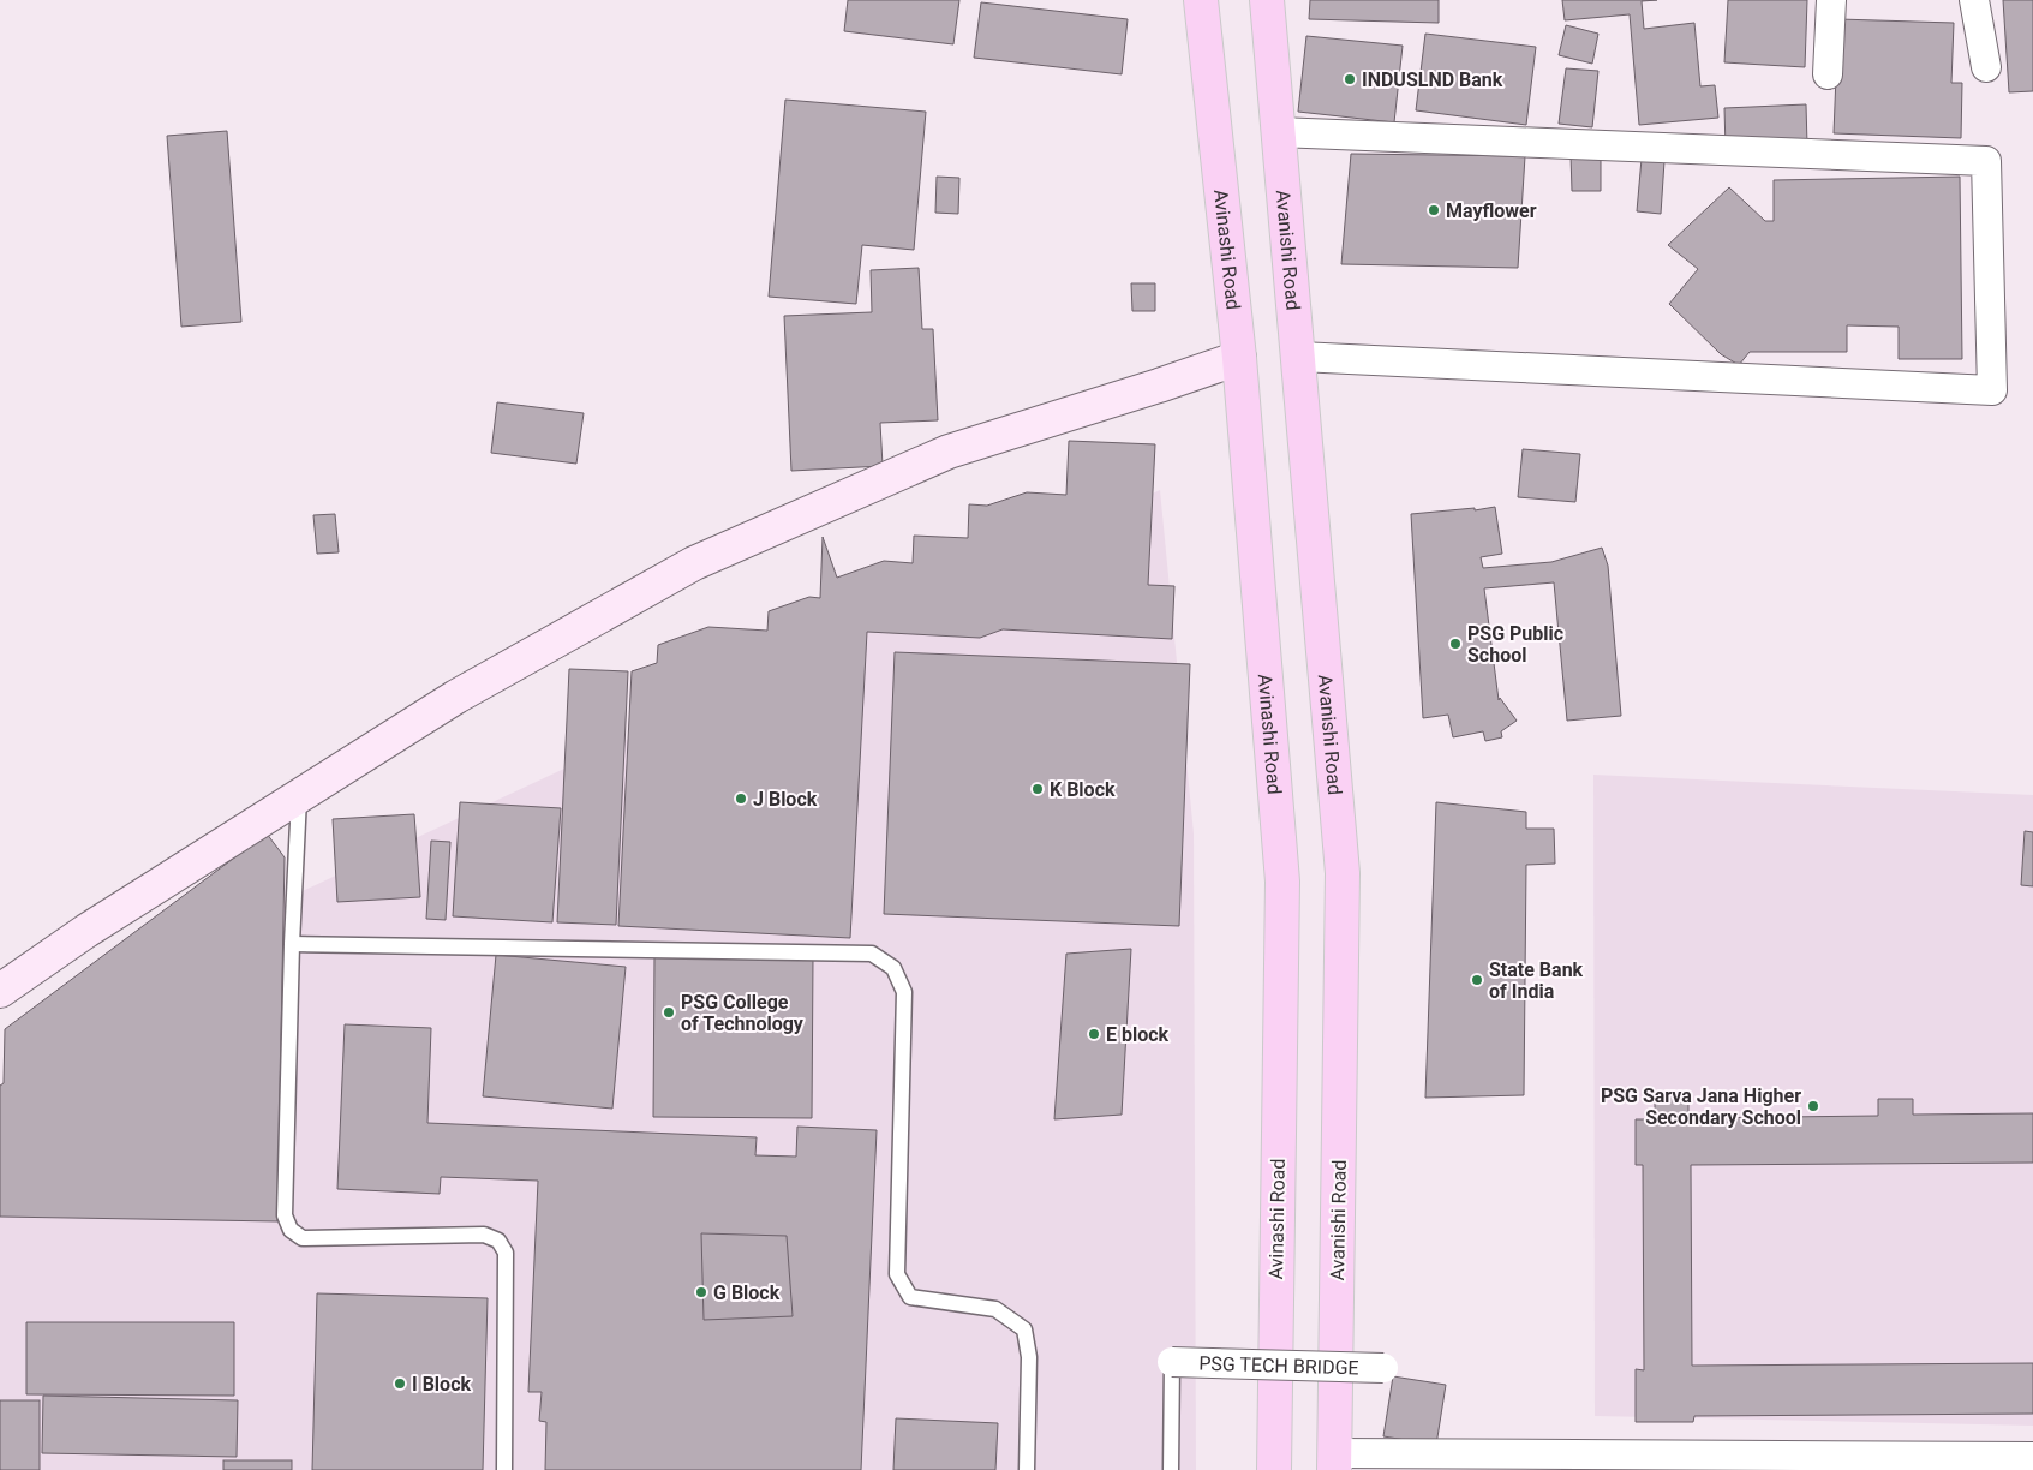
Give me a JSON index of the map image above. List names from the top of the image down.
{
  "streets": {
    "main road": ["Avinashi Road", "Avanishi Road"],
    "street": ["PSG TECH BRIDGE"]
  },
  "places": [
    "INDUSLND Bank",
    "Mayflower",
    "PSG Public School",
    "K Block",
    "J Block",
    "State Bank of India",
    "PSG College of Technology",
    "E block",
    "PSG Sarva Jana Higher Secondary School",
    "G Block",
    "I Block"
  ]
}
